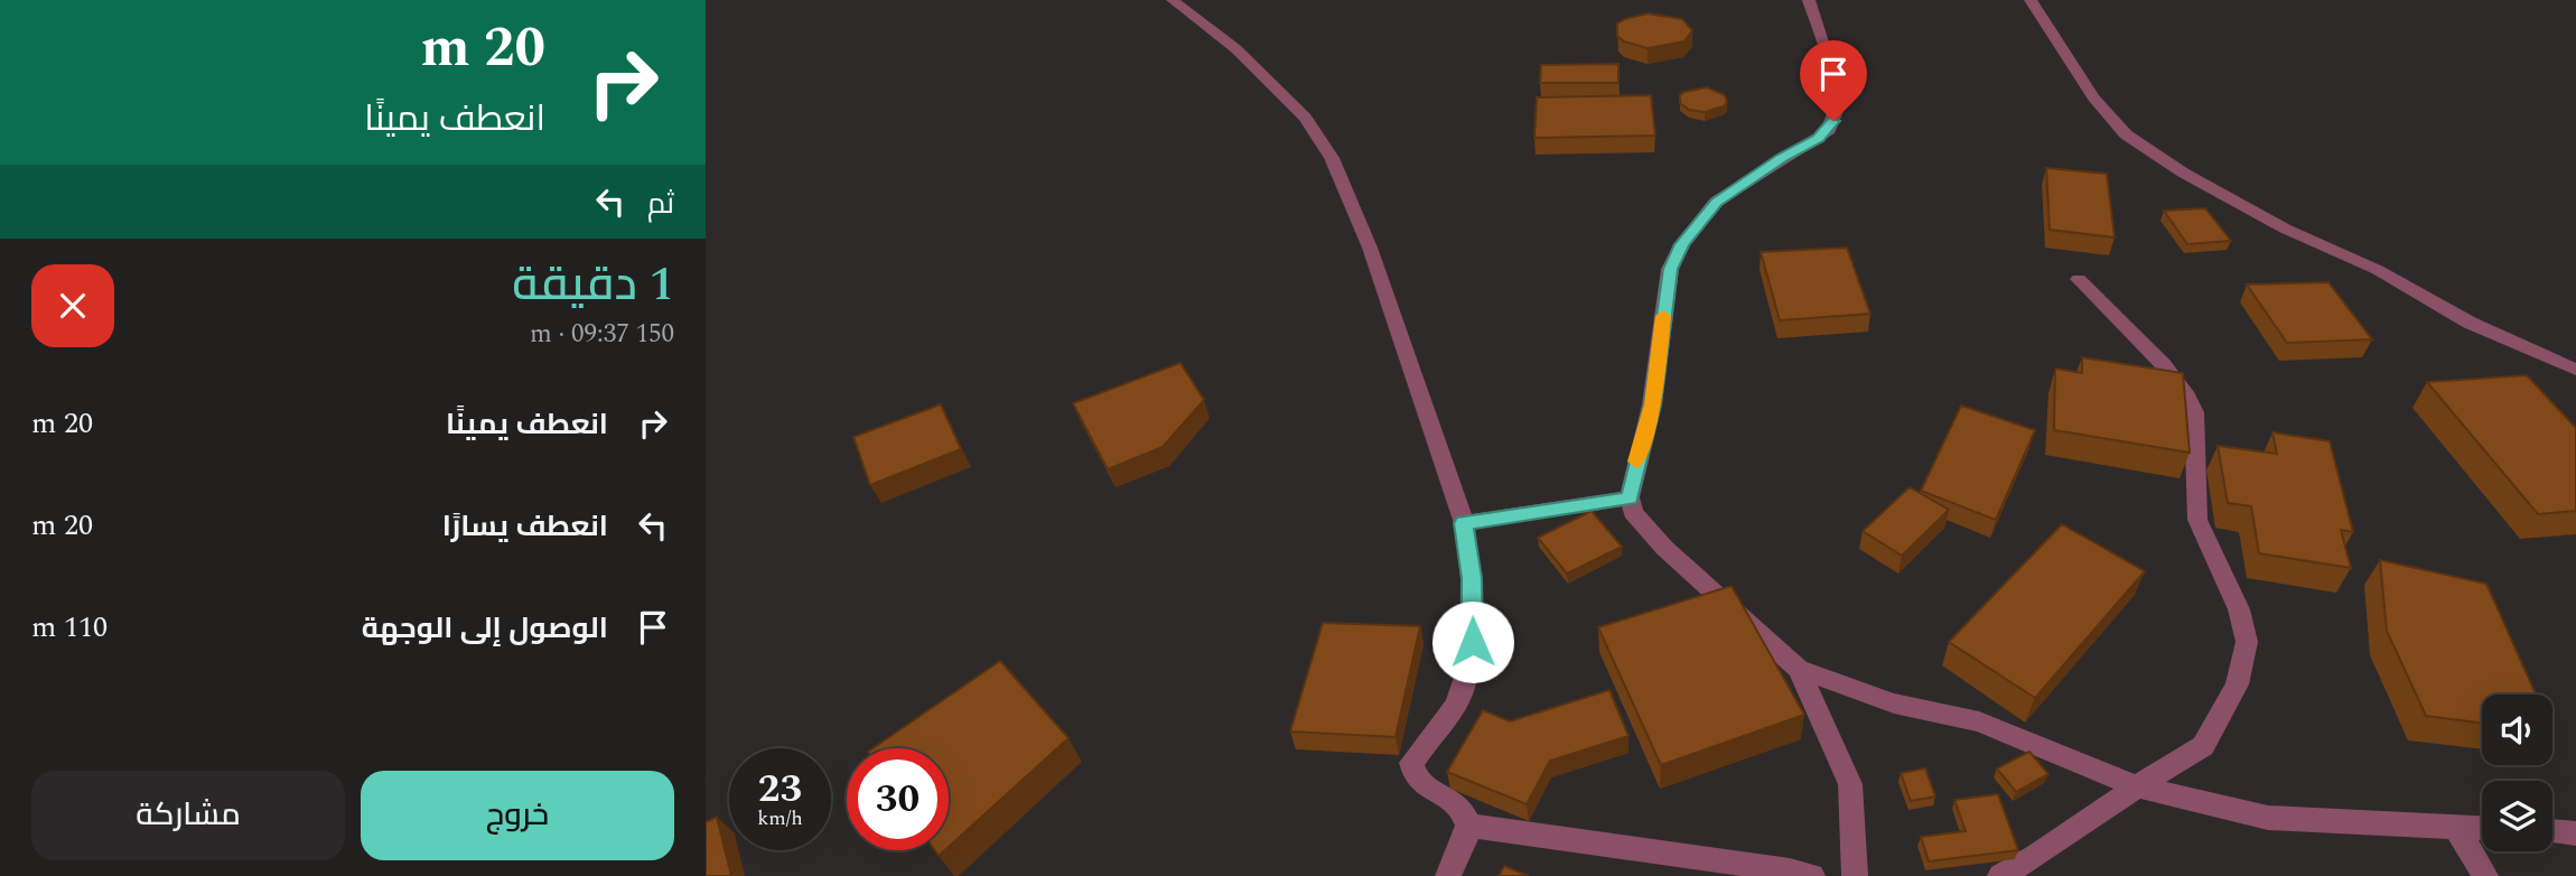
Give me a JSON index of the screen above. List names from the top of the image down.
{
  "page": {
    "turn": ["20 m", "انعطف يمينًا"],
    "then": "ثم",
    "heading": ["1 دقيقة", "150 m · 09:37"],
    "list": [
      {
        "name": "انعطف يمينًا",
        "value": "20 m"
      },
      {
        "name": "انعطف يسارًا",
        "value": "20 m"
      },
      {
        "name": "الوصول إلى الوجهة",
        "value": "110 m"
      }
    ],
    "speed": "23 km/h",
    "limit": "30",
    "buttons": ["خروج", "مشاركة"]
  }
}
